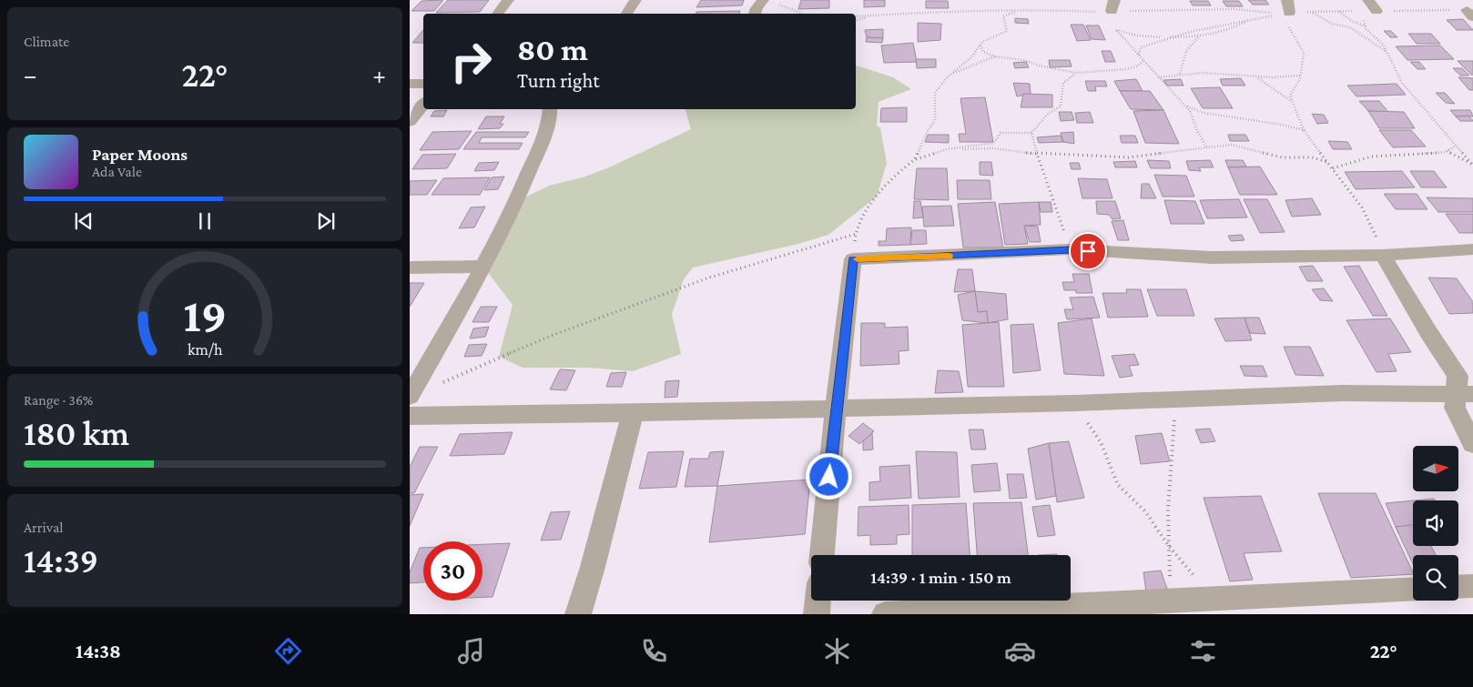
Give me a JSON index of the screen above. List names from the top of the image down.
{
  "north": "right",
  "page": {
    "tile": [
      "Climate",
      ["Range · 36%", "180 km"],
      ["Arrival", "14:39"]
    ],
    "turn": ["80 m", "Turn right"],
    "heat": ["−", "22°", "+"],
    "song": ["Paper Moons", "Ada Vale"],
    "limit": "30",
    "trip": "14:39 · 1 min · 150 m",
    "tabs": ["14:38", "22°"],
    "gauge": ["19", "km/h"]
  }
}
